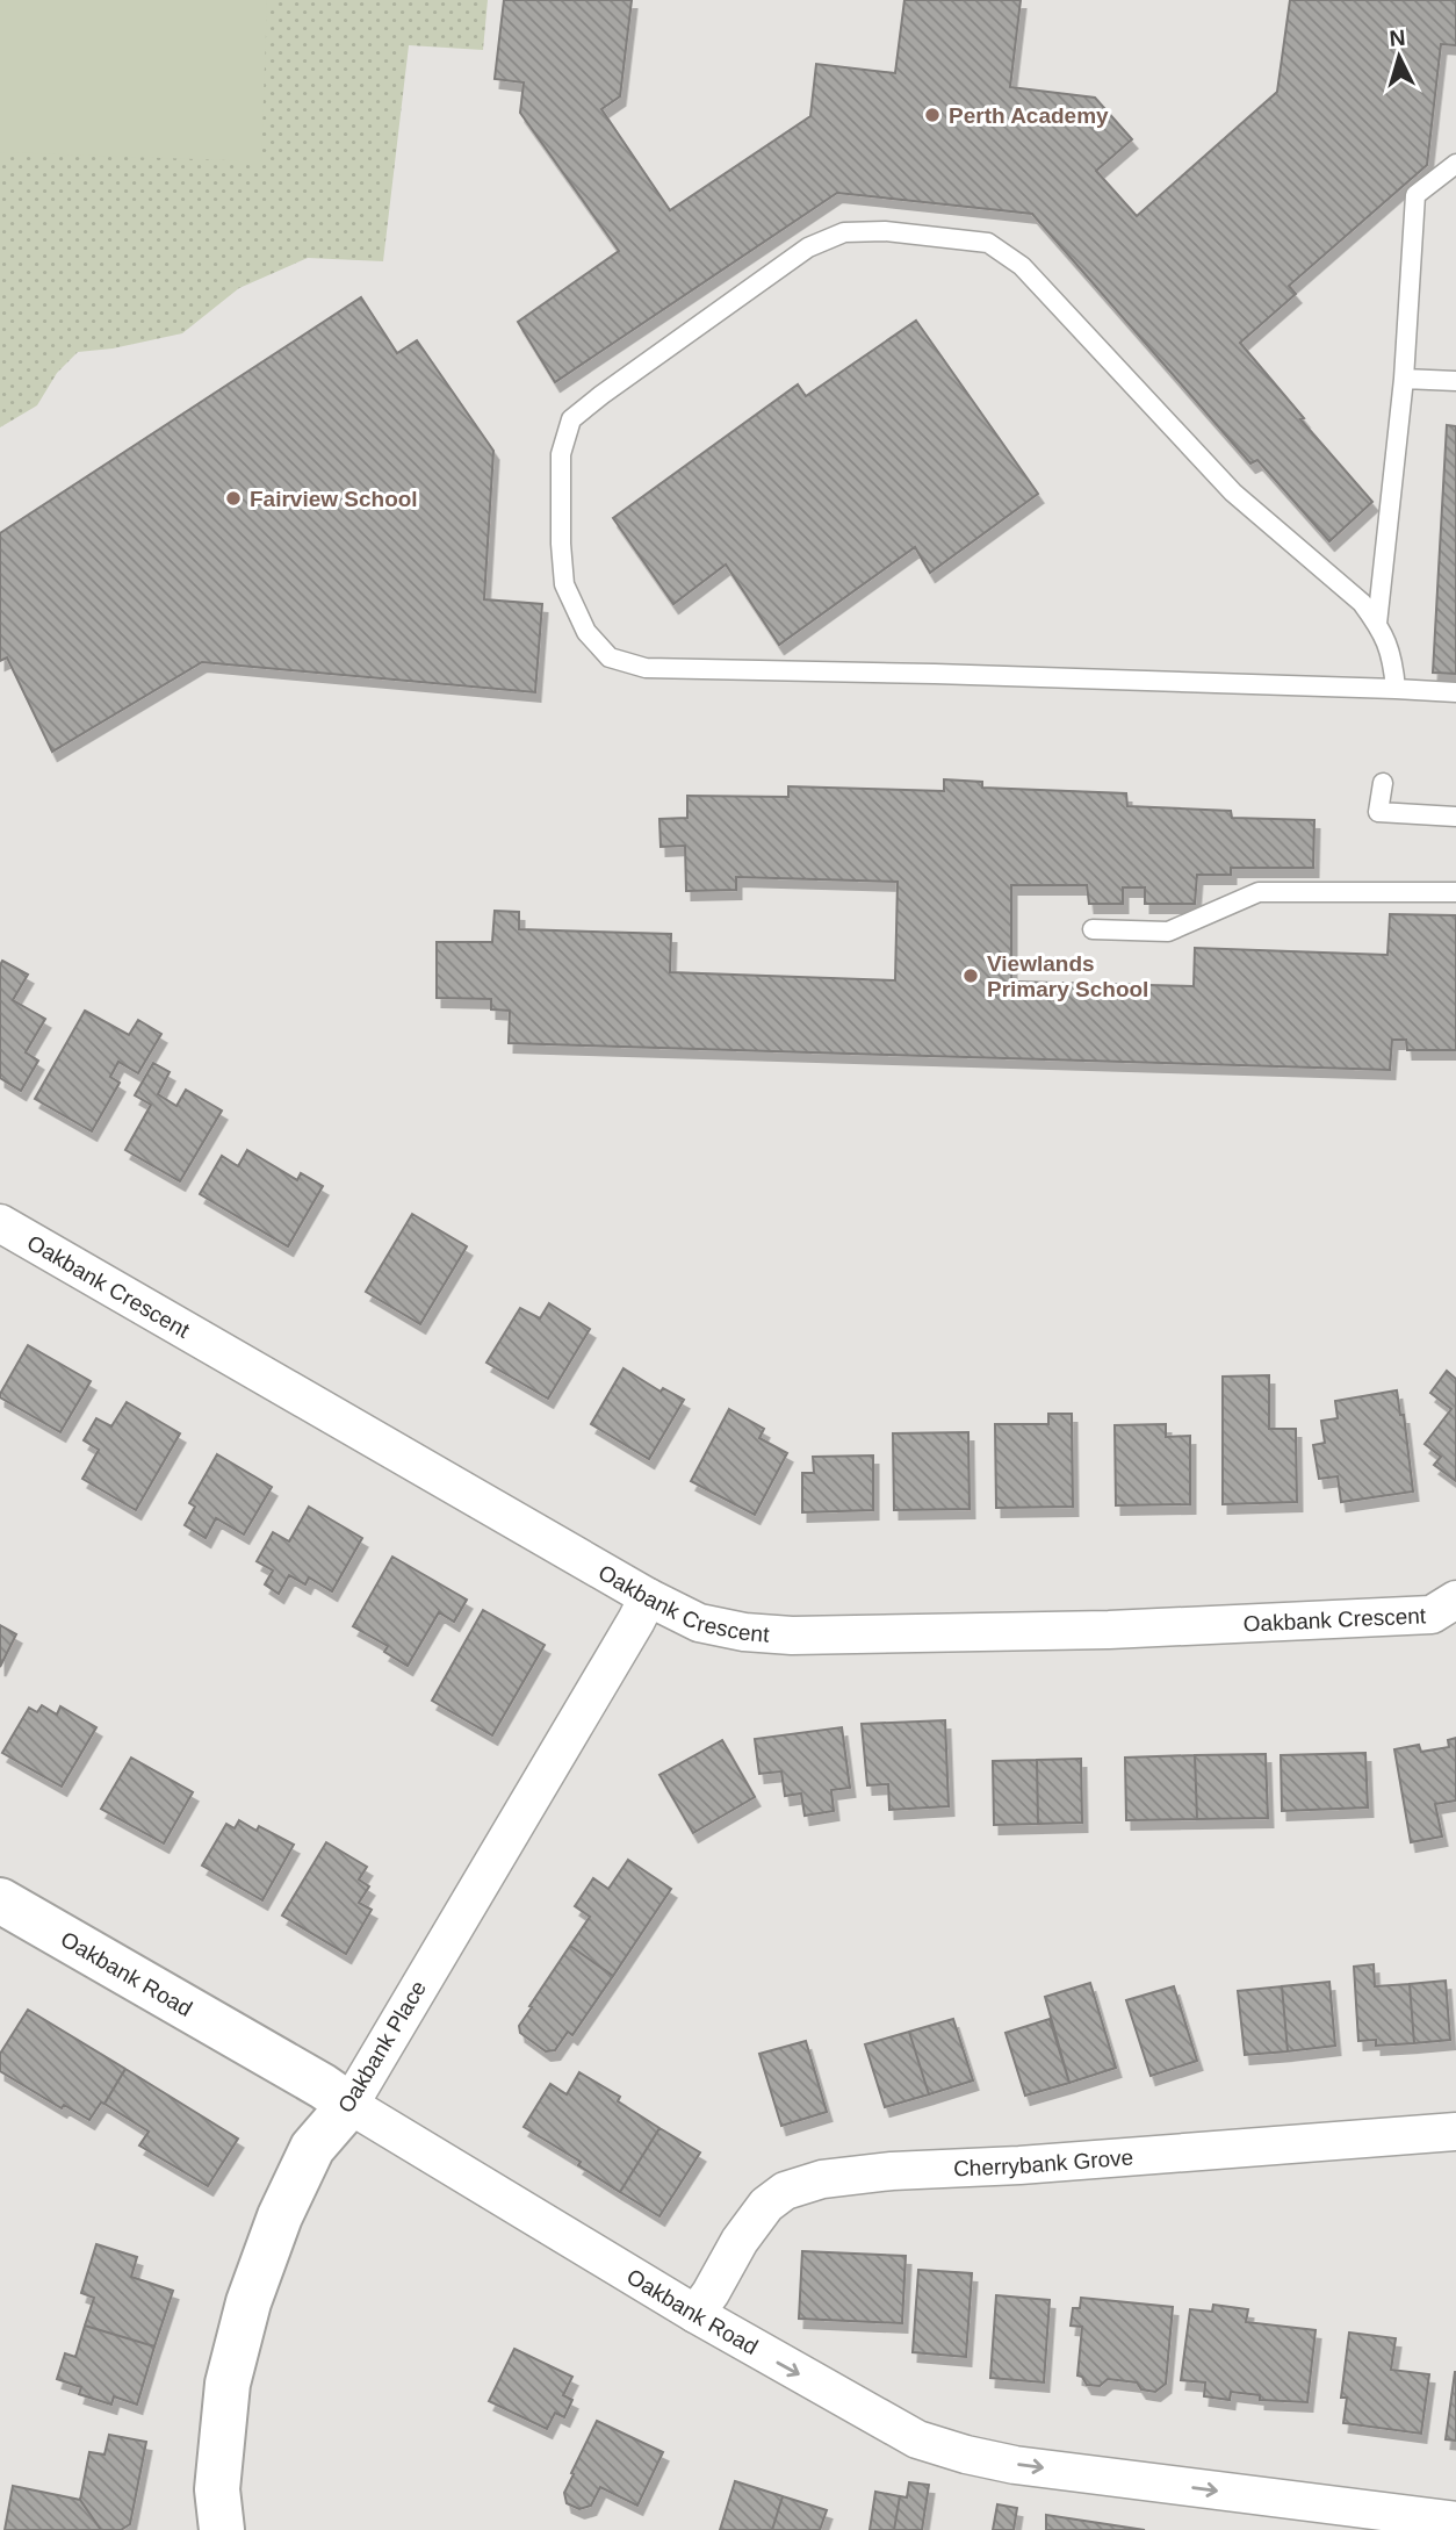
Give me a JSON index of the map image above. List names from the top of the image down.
{
  "streets": {
    "street": [
      "Oakbank Crescent",
      "Oakbank Road",
      "Oakbank Place",
      "Cherrybank Grove"
    ]
  },
  "crossings": [
    ["Oakbank Crescent", "Oakbank Place"],
    ["Oakbank Road", "Oakbank Place"],
    ["Oakbank Road", "Cherrybank Grove"]
  ],
  "one_way": ["Oakbank Road"],
  "places": ["Perth Academy", "Fairview School", "Viewlands Primary School"],
  "north": "top"
}
